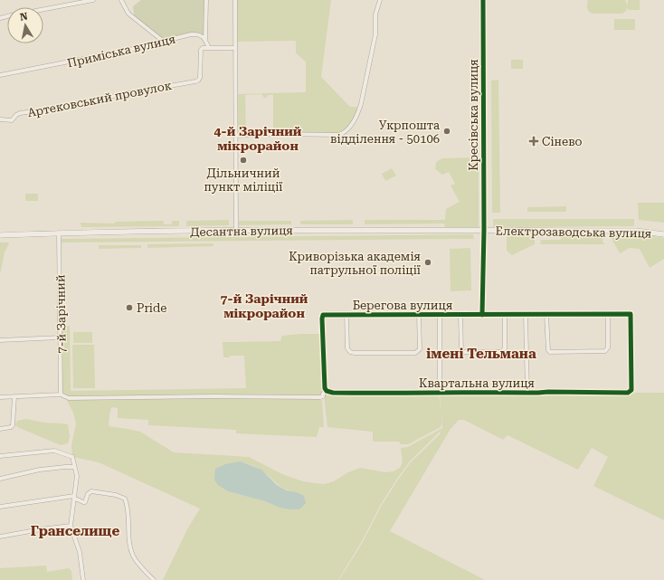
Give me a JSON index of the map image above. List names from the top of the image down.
{
  "streets": {
    "main road": ["Десантна вулиця", "Електрозаводська вулиця"],
    "street": [
      "Приміська вулиця",
      "Артековський провулок",
      "Кресівська вулиця",
      "Берегова вулиця",
      "7-й Зарічний",
      "Квартальна вулиця"
    ]
  },
  "crossings": [
    ["Кресівська вулиця", "Десантна вулиця"],
    ["Кресівська вулиця", "Електрозаводська вулиця"],
    ["Десантна вулиця", "Електрозаводська вулиця"],
    ["Десантна вулиця", "7-й Зарічний"],
    ["Берегова вулиця", "Квартальна вулиця"]
  ],
  "districts": [
    "4-й Зарічний мікрорайон",
    "7-й Зарічний мікрорайон",
    "імені Тельмана",
    "Гранселище"
  ],
  "places": {
    "other": [
      "Укрпошта відділення - 50106",
      "Дільничний пункт міліції",
      "Криворізька академія патрульної поліції",
      "Pride"
    ],
    "health": ["Сінево"]
  },
  "north": "top"
}
